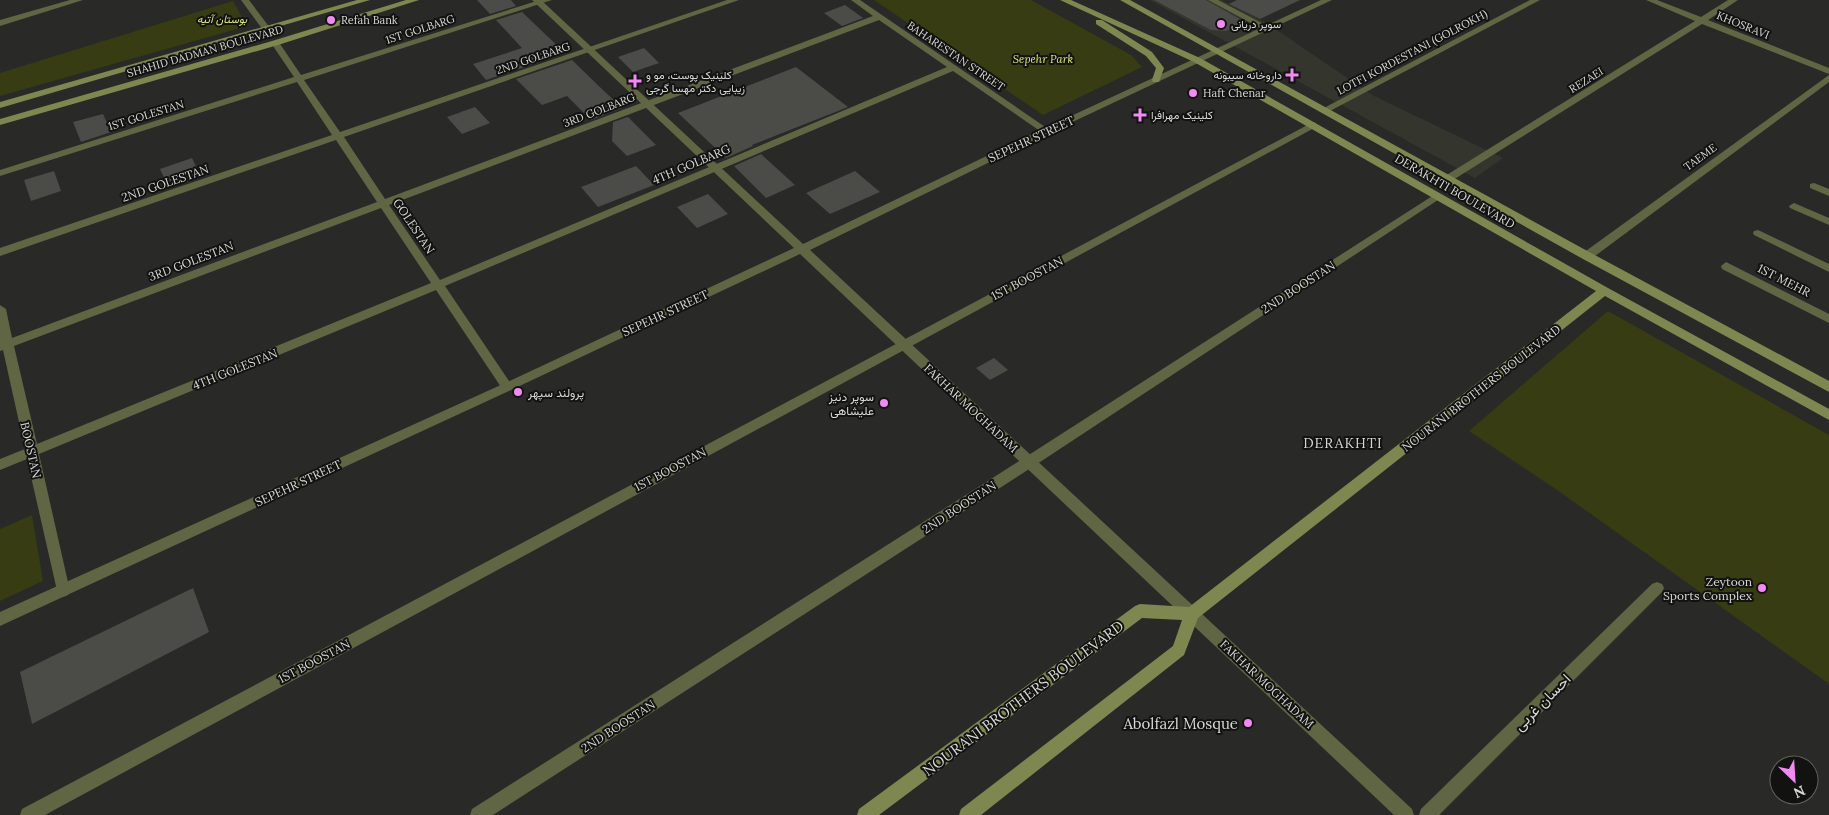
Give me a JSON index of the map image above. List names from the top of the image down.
{
  "streets": {
    "main road": ["SHAHID DADMAN BOULEVARD", "DERAKHTI BOULEVARD", "NOURANI BROTHERS BOULEVARD"],
    "street": [
      "KHOSRAVI",
      "1ST GOLBARG",
      "LOTFI KORDESTANI (GOLROKH)",
      "BAHARESTAN STREET",
      "2ND GOLBARG",
      "REZAEI",
      "3RD GOLBARG",
      "1ST GOLESTAN",
      "SEPEHR STREET",
      "TAEME",
      "4TH GOLBARG",
      "2ND GOLESTAN",
      "GOLESTAN",
      "3RD GOLESTAN",
      "1ST BOOSTAN",
      "1ST MEHR",
      "2ND BOOSTAN",
      "4TH GOLESTAN",
      "FAKHAR MOGHADAM",
      "BOOSTAN",
      "احسان غربی"
    ]
  },
  "crossings": [
    ["KHOSRAVI", "REZAEI"],
    ["1ST GOLBARG", "1ST GOLESTAN"],
    ["1ST GOLBARG", "GOLESTAN"],
    ["1ST GOLBARG", "FAKHAR MOGHADAM"],
    ["SHAHID DADMAN BOULEVARD", "GOLESTAN"],
    ["LOTFI KORDESTANI (GOLROKH)", "DERAKHTI BOULEVARD"],
    ["BAHARESTAN STREET", "3RD GOLBARG"],
    ["BAHARESTAN STREET", "SEPEHR STREET"],
    ["BAHARESTAN STREET", "4TH GOLBARG"],
    ["2ND GOLBARG", "2ND GOLESTAN"],
    ["2ND GOLBARG", "GOLESTAN"],
    ["2ND GOLBARG", "FAKHAR MOGHADAM"],
    ["REZAEI", "DERAKHTI BOULEVARD"],
    ["3RD GOLBARG", "GOLESTAN"],
    ["3RD GOLBARG", "3RD GOLESTAN"],
    ["3RD GOLBARG", "FAKHAR MOGHADAM"],
    ["1ST GOLESTAN", "GOLESTAN"],
    ["SEPEHR STREET", "DERAKHTI BOULEVARD"],
    ["SEPEHR STREET", "GOLESTAN"],
    ["SEPEHR STREET", "FAKHAR MOGHADAM"],
    ["SEPEHR STREET", "BOOSTAN"],
    ["TAEME", "DERAKHTI BOULEVARD"],
    ["4TH GOLBARG", "GOLESTAN"],
    ["4TH GOLBARG", "4TH GOLESTAN"],
    ["4TH GOLBARG", "FAKHAR MOGHADAM"],
    ["2ND GOLESTAN", "GOLESTAN"],
    ["DERAKHTI BOULEVARD", "1ST BOOSTAN"],
    ["DERAKHTI BOULEVARD", "2ND BOOSTAN"],
    ["DERAKHTI BOULEVARD", "NOURANI BROTHERS BOULEVARD"],
    ["GOLESTAN", "3RD GOLESTAN"],
    ["GOLESTAN", "4TH GOLESTAN"],
    ["3RD GOLESTAN", "BOOSTAN"],
    ["1ST BOOSTAN", "FAKHAR MOGHADAM"],
    ["2ND BOOSTAN", "FAKHAR MOGHADAM"],
    ["4TH GOLESTAN", "BOOSTAN"],
    ["NOURANI BROTHERS BOULEVARD", "FAKHAR MOGHADAM"]
  ],
  "districts": ["DERAKHTI"],
  "parks": ["بوستان آتیه", "Sepehr Park"],
  "places": {
    "other": [
      "Refah Bank",
      "سوپر دریانی",
      "Haft Chenar",
      "پرولند سپهر",
      "سوپر دنيز عليشاهى",
      "Zeytoon Sports Complex",
      "Abolfazl Mosque"
    ],
    "health": ["داروخانه سیبونه", "کلینیک پوست، مو و زیبایی دکتر مهسا گرجی", "کلینیک مهرافرا"]
  },
  "north": "bottom right"
}
